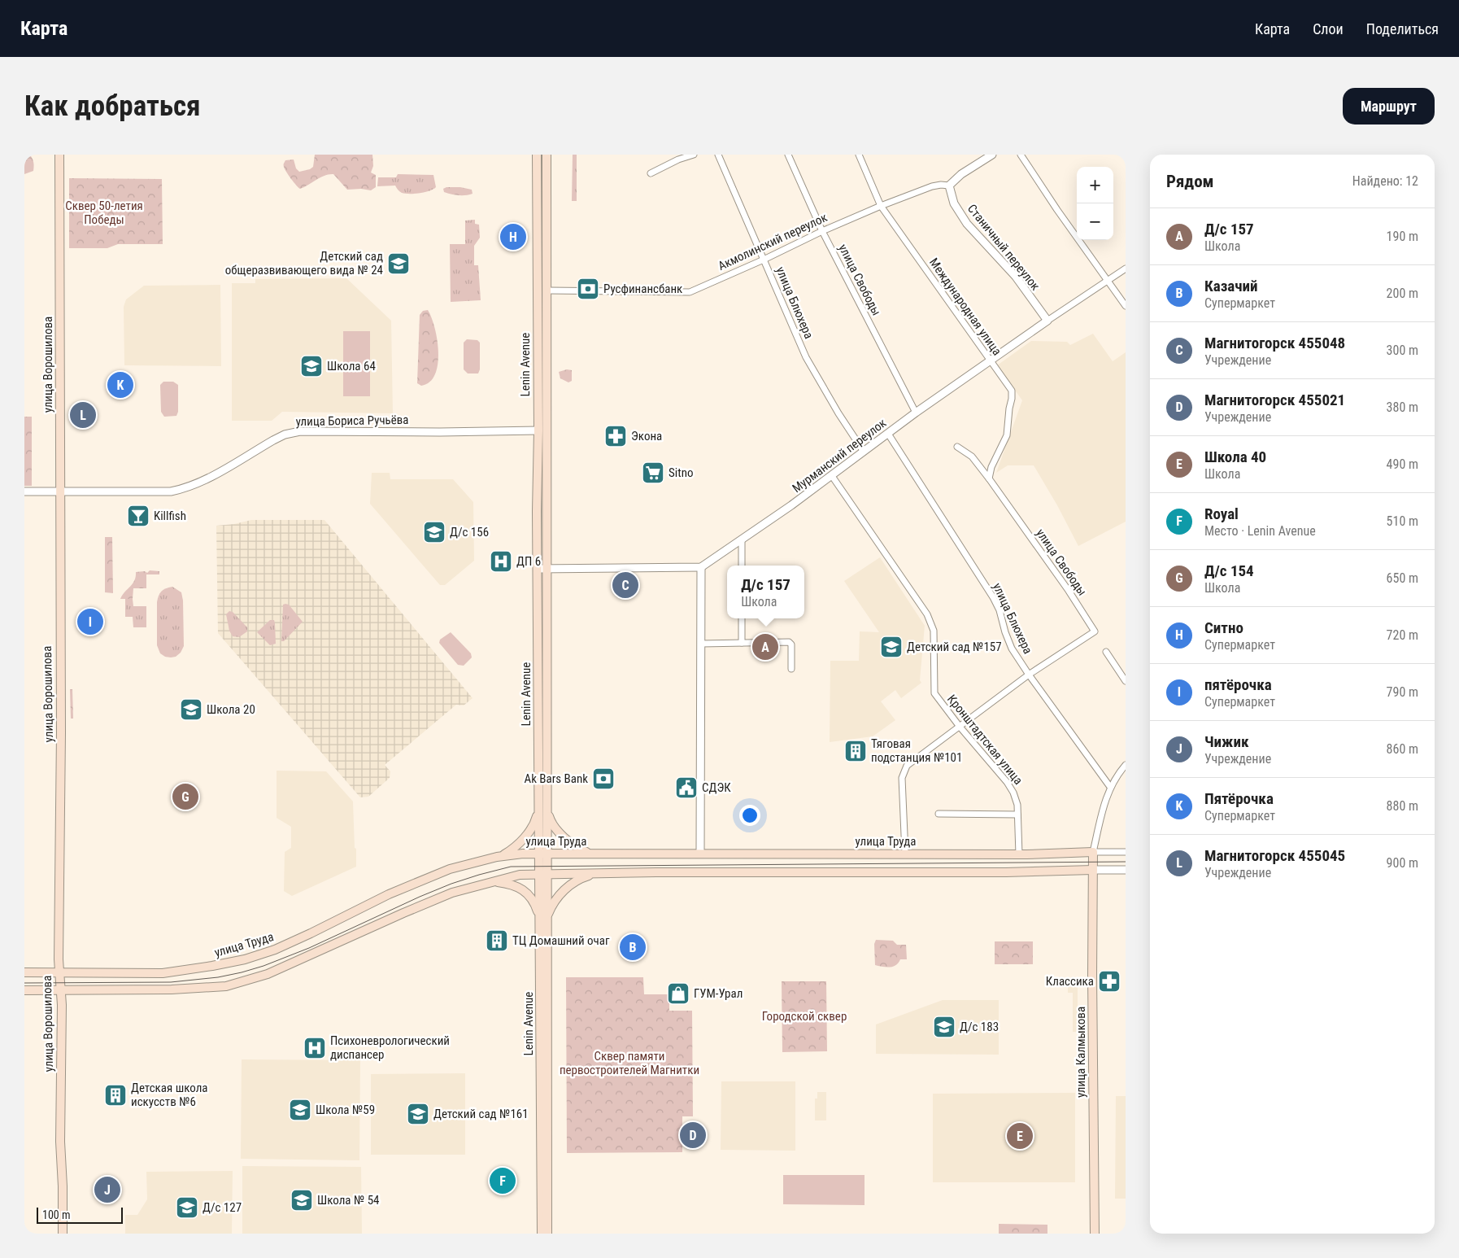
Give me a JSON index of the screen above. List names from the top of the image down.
{
  "streets": {
    "main road": [
      "улица Ворошилова",
      "Lenin Avenue",
      "улица Бориса Ручьёва",
      "улица Труда",
      "улица Калмыкова"
    ],
    "street": [
      "Акмолинский переулок",
      "Станичный переулок",
      "улица Свободы",
      "улица Блюхера",
      "Международная улица",
      "Мурманский переулок",
      "Кронштадтская улица"
    ]
  },
  "crossings": [
    ["Акмолинский переулок", "Станичный переулок"],
    ["Акмолинский переулок", "улица Свободы"],
    ["Акмолинский переулок", "улица Блюхера"],
    ["Акмолинский переулок", "Международная улица"],
    ["Акмолинский переулок", "Lenin Avenue"],
    ["Станичный переулок", "Мурманский переулок"],
    ["улица Свободы", "улица Блюхера"],
    ["улица Свободы", "Международная улица"],
    ["улица Свободы", "Мурманский переулок"],
    ["улица Блюхера", "Мурманский переулок"],
    ["Международная улица", "Мурманский переулок"],
    ["улица Ворошилова", "улица Бориса Ручьёва"],
    ["улица Ворошилова", "улица Труда"],
    ["Lenin Avenue", "улица Бориса Ручьёва"],
    ["Lenin Avenue", "улица Труда"],
    ["Мурманский переулок", "Кронштадтская улица"],
    ["Кронштадтская улица", "улица Труда"]
  ],
  "parks": ["Сквер 50-летия Победы", "Городской сквер", "Сквер памяти первостроителей Магнитки"],
  "places": {
    "school or university": [
      "Детский сад общеразвивающего вида № 24",
      "Школа 64",
      "Д/с 156",
      "Детский сад №157",
      "Школа 20",
      "Д/с 183",
      "Школа №59",
      "Детский сад №161",
      "Школа № 54",
      "Д/с 127"
    ],
    "bank": ["Русфинансбанк", "Ak Bars Bank"],
    "pharmacy": ["Экона", "Классика"],
    "supermarket": ["Sitno"],
    "bar": ["Killfish"],
    "hospital": ["ДП 6", "Психоневрологический диспансер"],
    "building": ["Тяговая подстанция №101", "ТЦ Домашний очаг", "Детская школа искусств №6"],
    "public building": ["СДЭК"],
    "shop": ["ГУМ-Урал"]
  },
  "scale_bar": "100 m",
  "page": {
    "header": "Карта",
    "nav": ["Карта", "Слои", "Поделиться"],
    "buttons": "Маршрут",
    "title": "Как добраться",
    "heading": ["Рядом", "Найдено: 12"],
    "map_buttons": ["+", "−"],
    "list": [
      {
        "mark": "A",
        "name": "Д/с 157",
        "note": "Школа",
        "value": "190 m"
      },
      {
        "mark": "B",
        "name": "Казачий",
        "note": "Супермаркет",
        "value": "200 m"
      },
      {
        "mark": "C",
        "name": "Магнитогорск 455048",
        "note": "Учреждение",
        "value": "300 m"
      },
      {
        "mark": "D",
        "name": "Магнитогорск 455021",
        "note": "Учреждение",
        "value": "380 m"
      },
      {
        "mark": "E",
        "name": "Школа 40",
        "note": "Школа",
        "value": "490 m"
      },
      {
        "mark": "F",
        "name": "Royal",
        "note": "Место · Lenin Avenue",
        "value": "510 m"
      },
      {
        "mark": "G",
        "name": "Д/с 154",
        "note": "Школа",
        "value": "650 m"
      },
      {
        "mark": "H",
        "name": "Ситно",
        "note": "Супермаркет",
        "value": "720 m"
      },
      {
        "mark": "I",
        "name": "пятёрочка",
        "note": "Супермаркет",
        "value": "790 m"
      },
      {
        "mark": "J",
        "name": "Чижик",
        "note": "Учреждение",
        "value": "860 m"
      },
      {
        "mark": "K",
        "name": "Пятёрочка",
        "note": "Супермаркет",
        "value": "880 m"
      },
      {
        "mark": "L",
        "name": "Магнитогорск 455045",
        "note": "Учреждение",
        "value": "900 m"
      }
    ],
    "pins": [
      "H",
      "K",
      "L",
      "C",
      "I",
      "A",
      "G",
      "B",
      "D",
      "E",
      "F",
      "J"
    ],
    "popup": ["Д/с 157", "Школа"],
    "scale": "100 m"
  }
}
